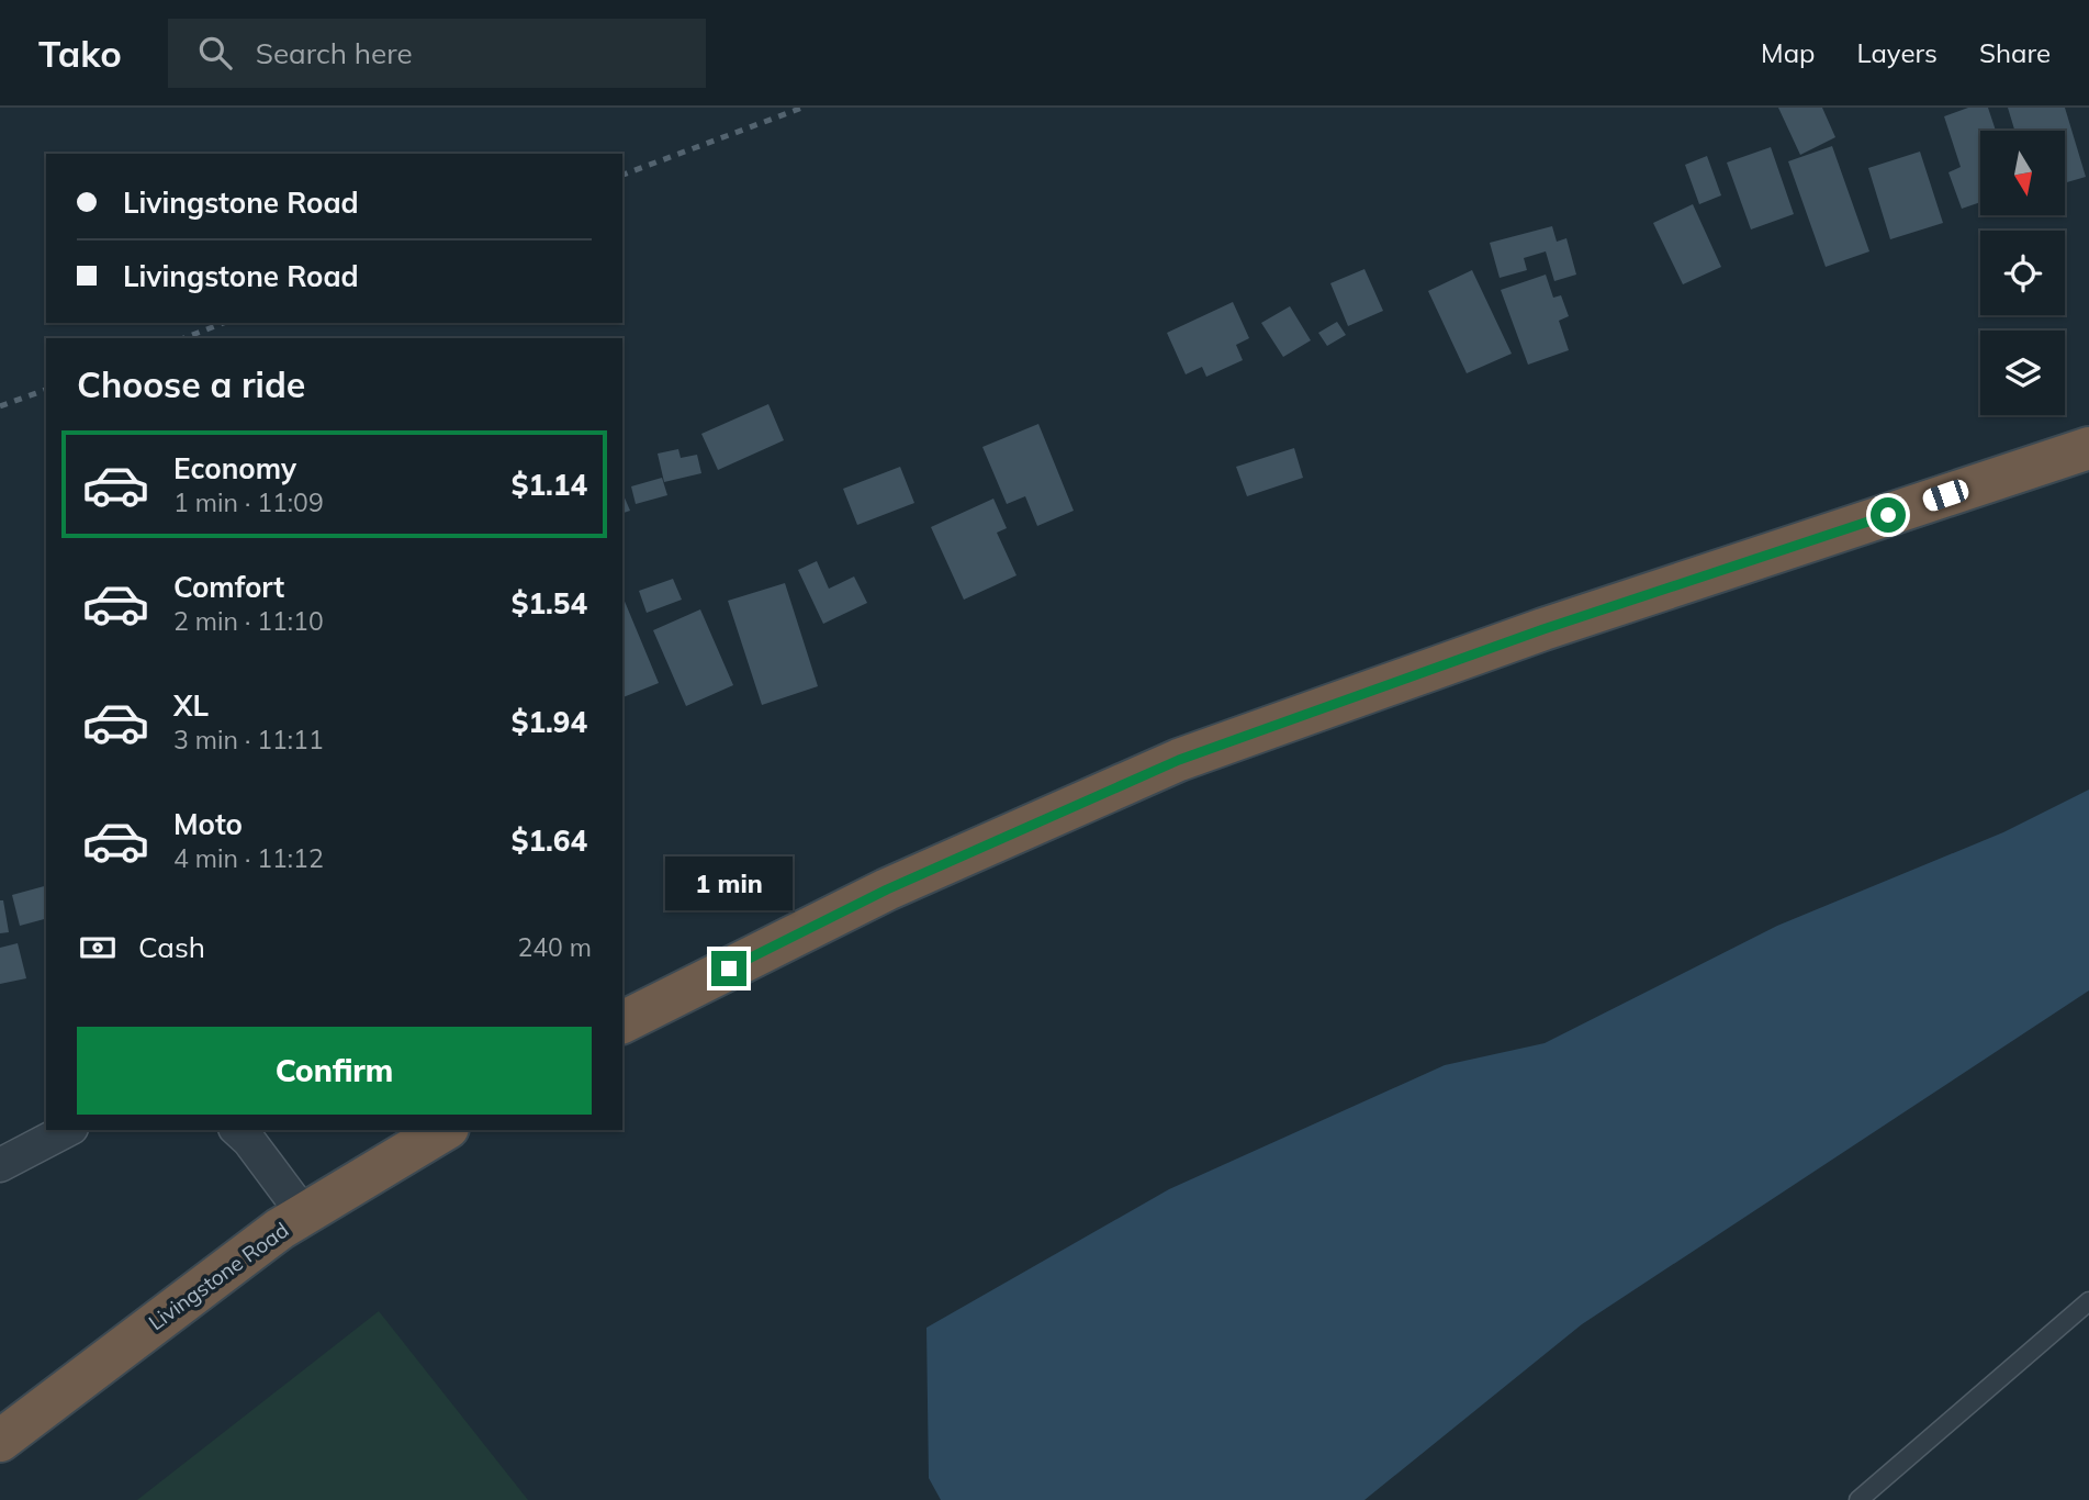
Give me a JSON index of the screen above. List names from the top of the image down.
{
  "streets": {
    "highway": ["Livingstone Road"]
  },
  "north": "bottom",
  "page": {
    "header": "Tako",
    "search": "Search here",
    "nav": ["Map", "Layers", "Share"],
    "banner": ["Livingstone Road", "Livingstone Road"],
    "heading": "Choose a ride",
    "list": [
      {
        "name": "Economy",
        "note": "1 min · 11:09",
        "value": "$1.14"
      },
      {
        "name": "Comfort",
        "note": "2 min · 11:10",
        "value": "$1.54"
      },
      {
        "name": "XL",
        "note": "3 min · 11:11",
        "value": "$1.94"
      },
      {
        "name": "Moto",
        "note": "4 min · 11:12",
        "value": "$1.64"
      }
    ],
    "bubble": "1 min",
    "pay": ["Cash", "240 m"],
    "buttons": "Confirm"
  }
}
